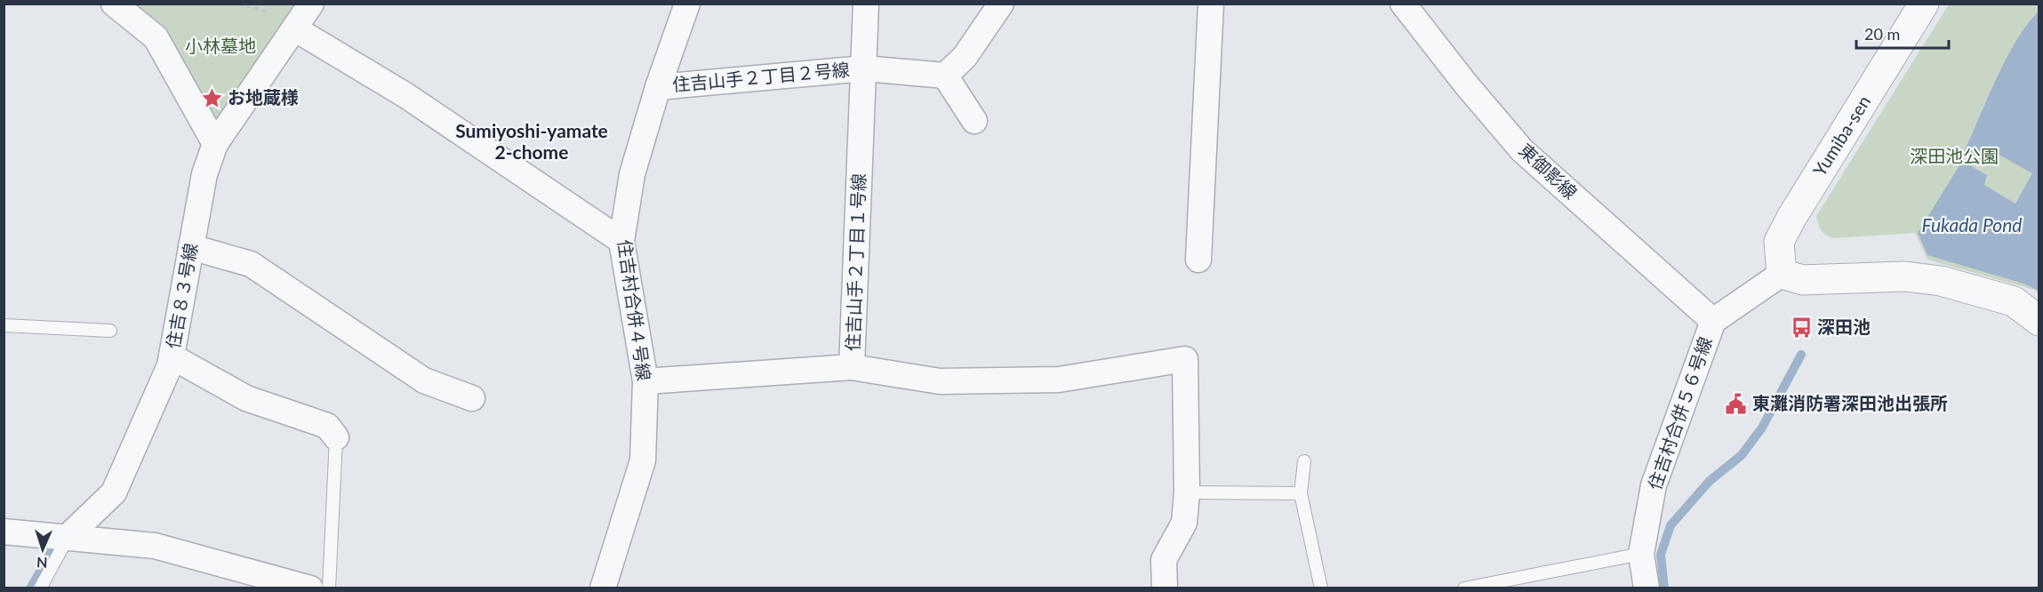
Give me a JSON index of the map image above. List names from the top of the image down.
{
  "streets": {
    "street": [
      "住吉山手２丁目２号線",
      "Yumiba-sen",
      "東御影線",
      "住吉山手２丁目１号線",
      "住吉８３号線",
      "住吉村合併４号線",
      "住吉村合併５６号線"
    ]
  },
  "crossings": [
    ["住吉山手２丁目２号線", "住吉山手２丁目１号線"],
    ["住吉山手２丁目２号線", "住吉村合併４号線"],
    ["Yumiba-sen", "住吉村合併５６号線"],
    ["東御影線", "住吉村合併５６号線"]
  ],
  "districts": ["Sumiyoshi-yamate 2-chome"],
  "water": ["Fukada Pond"],
  "parks": ["小林墓地", "深田池公園"],
  "places": {
    "place": ["お地蔵様"],
    "bus stop": ["深田池"],
    "public building": ["東灘消防署深田池出張所"]
  },
  "scale_bar": "20 m",
  "north": "bottom"
}
